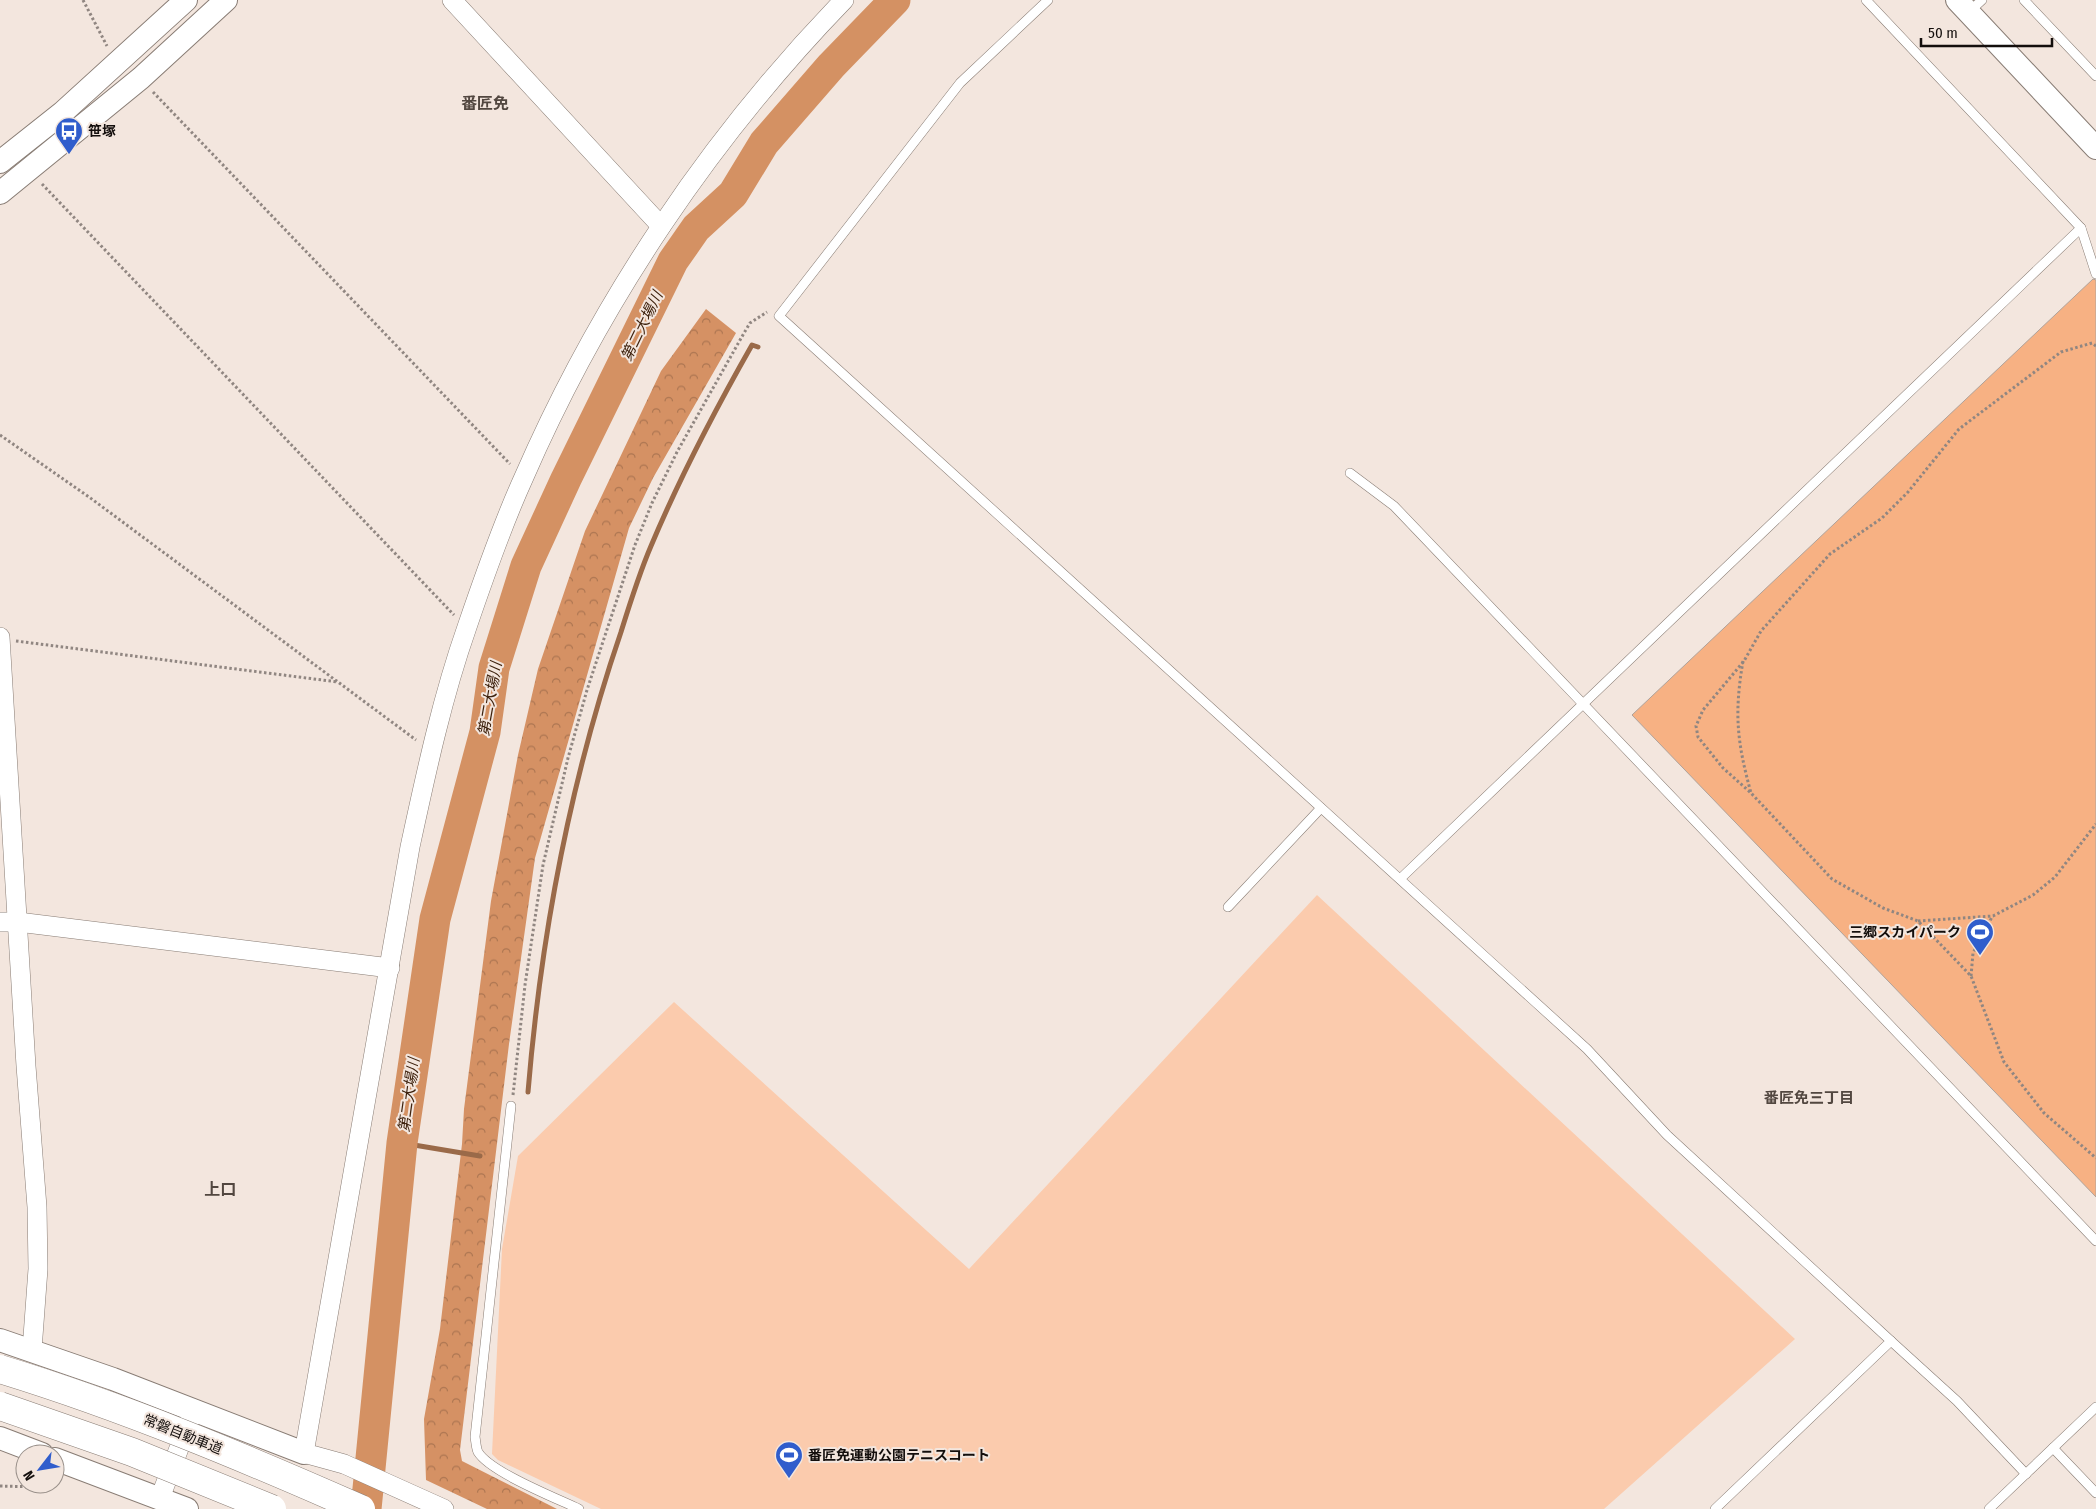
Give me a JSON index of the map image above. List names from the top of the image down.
{
  "streets": {
    "highway": ["常磐自動車道"]
  },
  "districts": ["番匠免", "番匠免三丁目", "上口"],
  "water": ["第二大場川"],
  "places": {
    "bus stop": ["笹塚"],
    "sports": ["三郷スカイパーク", "番匠免運動公園テニスコート"]
  },
  "scale_bar": "50 m",
  "north": "bottom left"
}
